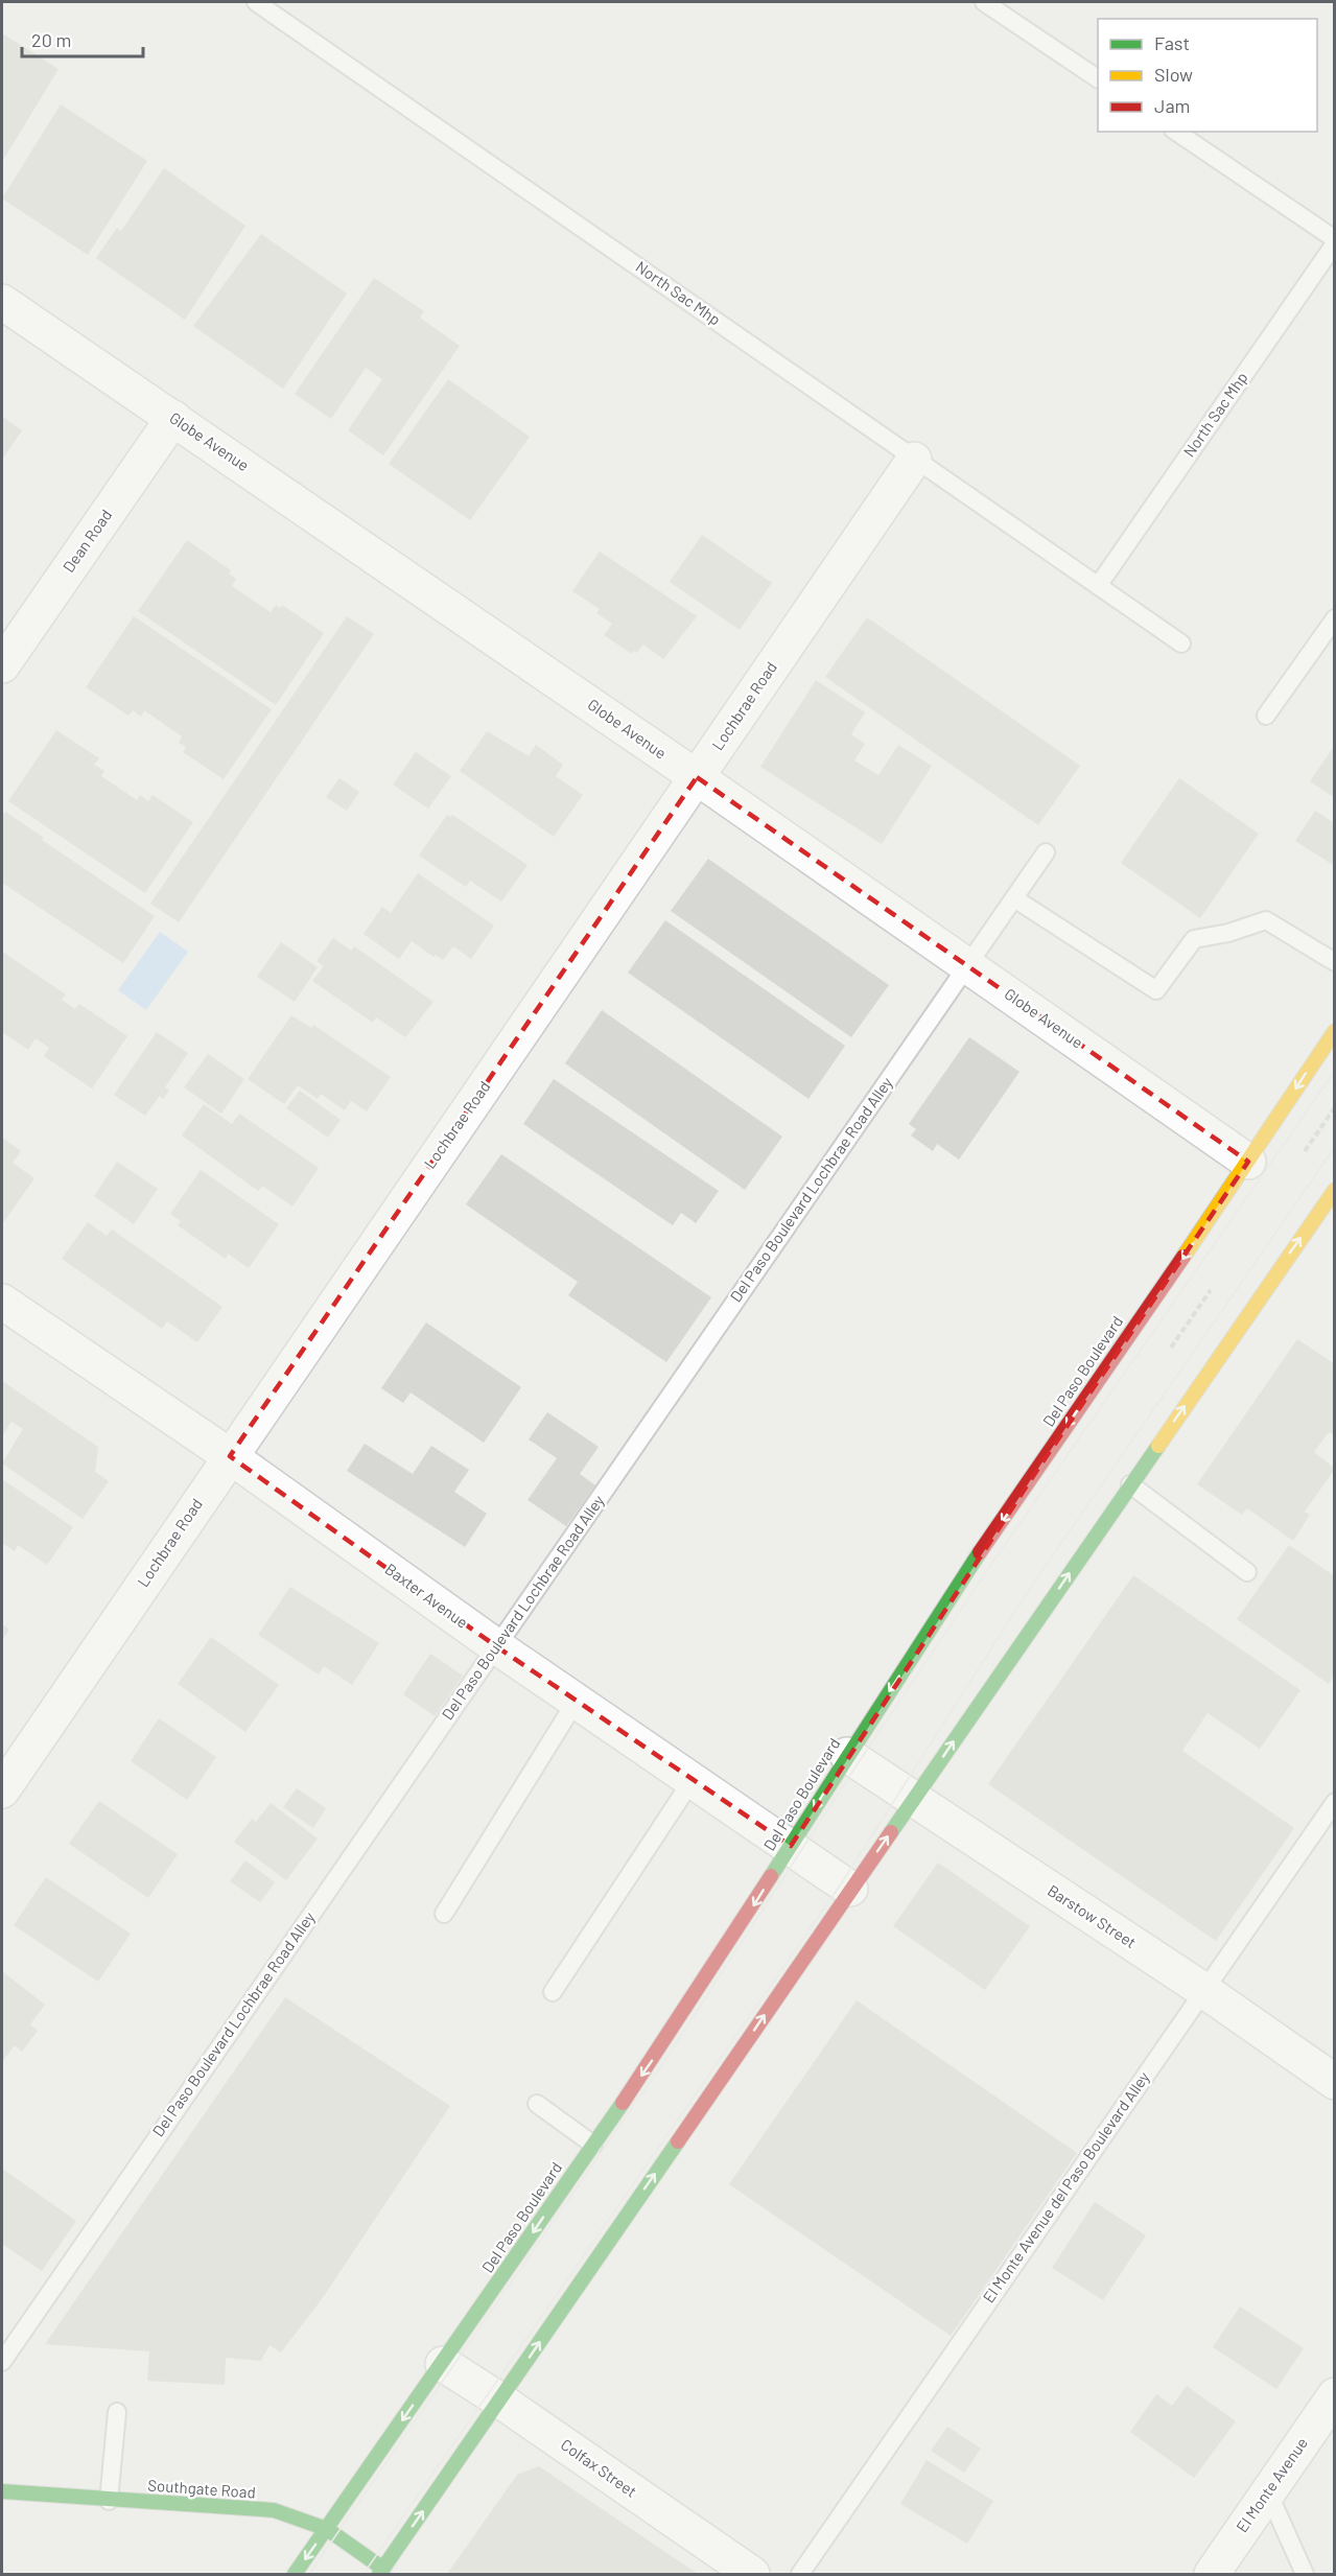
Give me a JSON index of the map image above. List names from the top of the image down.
{
  "streets": {
    "main road": ["Del Paso Boulevard", "Southgate Road"],
    "street": [
      "Globe Avenue",
      "Dean Road",
      "Lochbrae Road",
      "Baxter Avenue",
      "Barstow Street",
      "Colfax Street",
      "El Monte Avenue"
    ],
    "lane": ["North Sac Mhp", "Del Paso Boulevard Lochbrae Road Alley", "El Monte Avenue del Paso Boulevard Alley"]
  },
  "crossings": [
    ["North Sac Mhp", "Lochbrae Road"],
    ["Globe Avenue", "Dean Road"],
    ["Globe Avenue", "Lochbrae Road"],
    ["Globe Avenue", "Del Paso Boulevard Lochbrae Road Alley"],
    ["Globe Avenue", "Del Paso Boulevard"],
    ["Lochbrae Road", "Baxter Avenue"],
    ["Del Paso Boulevard Lochbrae Road Alley", "Baxter Avenue"],
    ["Del Paso Boulevard", "Baxter Avenue"],
    ["Del Paso Boulevard", "Barstow Street"],
    ["Del Paso Boulevard", "Colfax Street"],
    ["Del Paso Boulevard", "Southgate Road"],
    ["Barstow Street", "El Monte Avenue del Paso Boulevard Alley"]
  ],
  "legend": ["Fast", "Slow", "Jam"],
  "scale_bar": "20 m"
}
